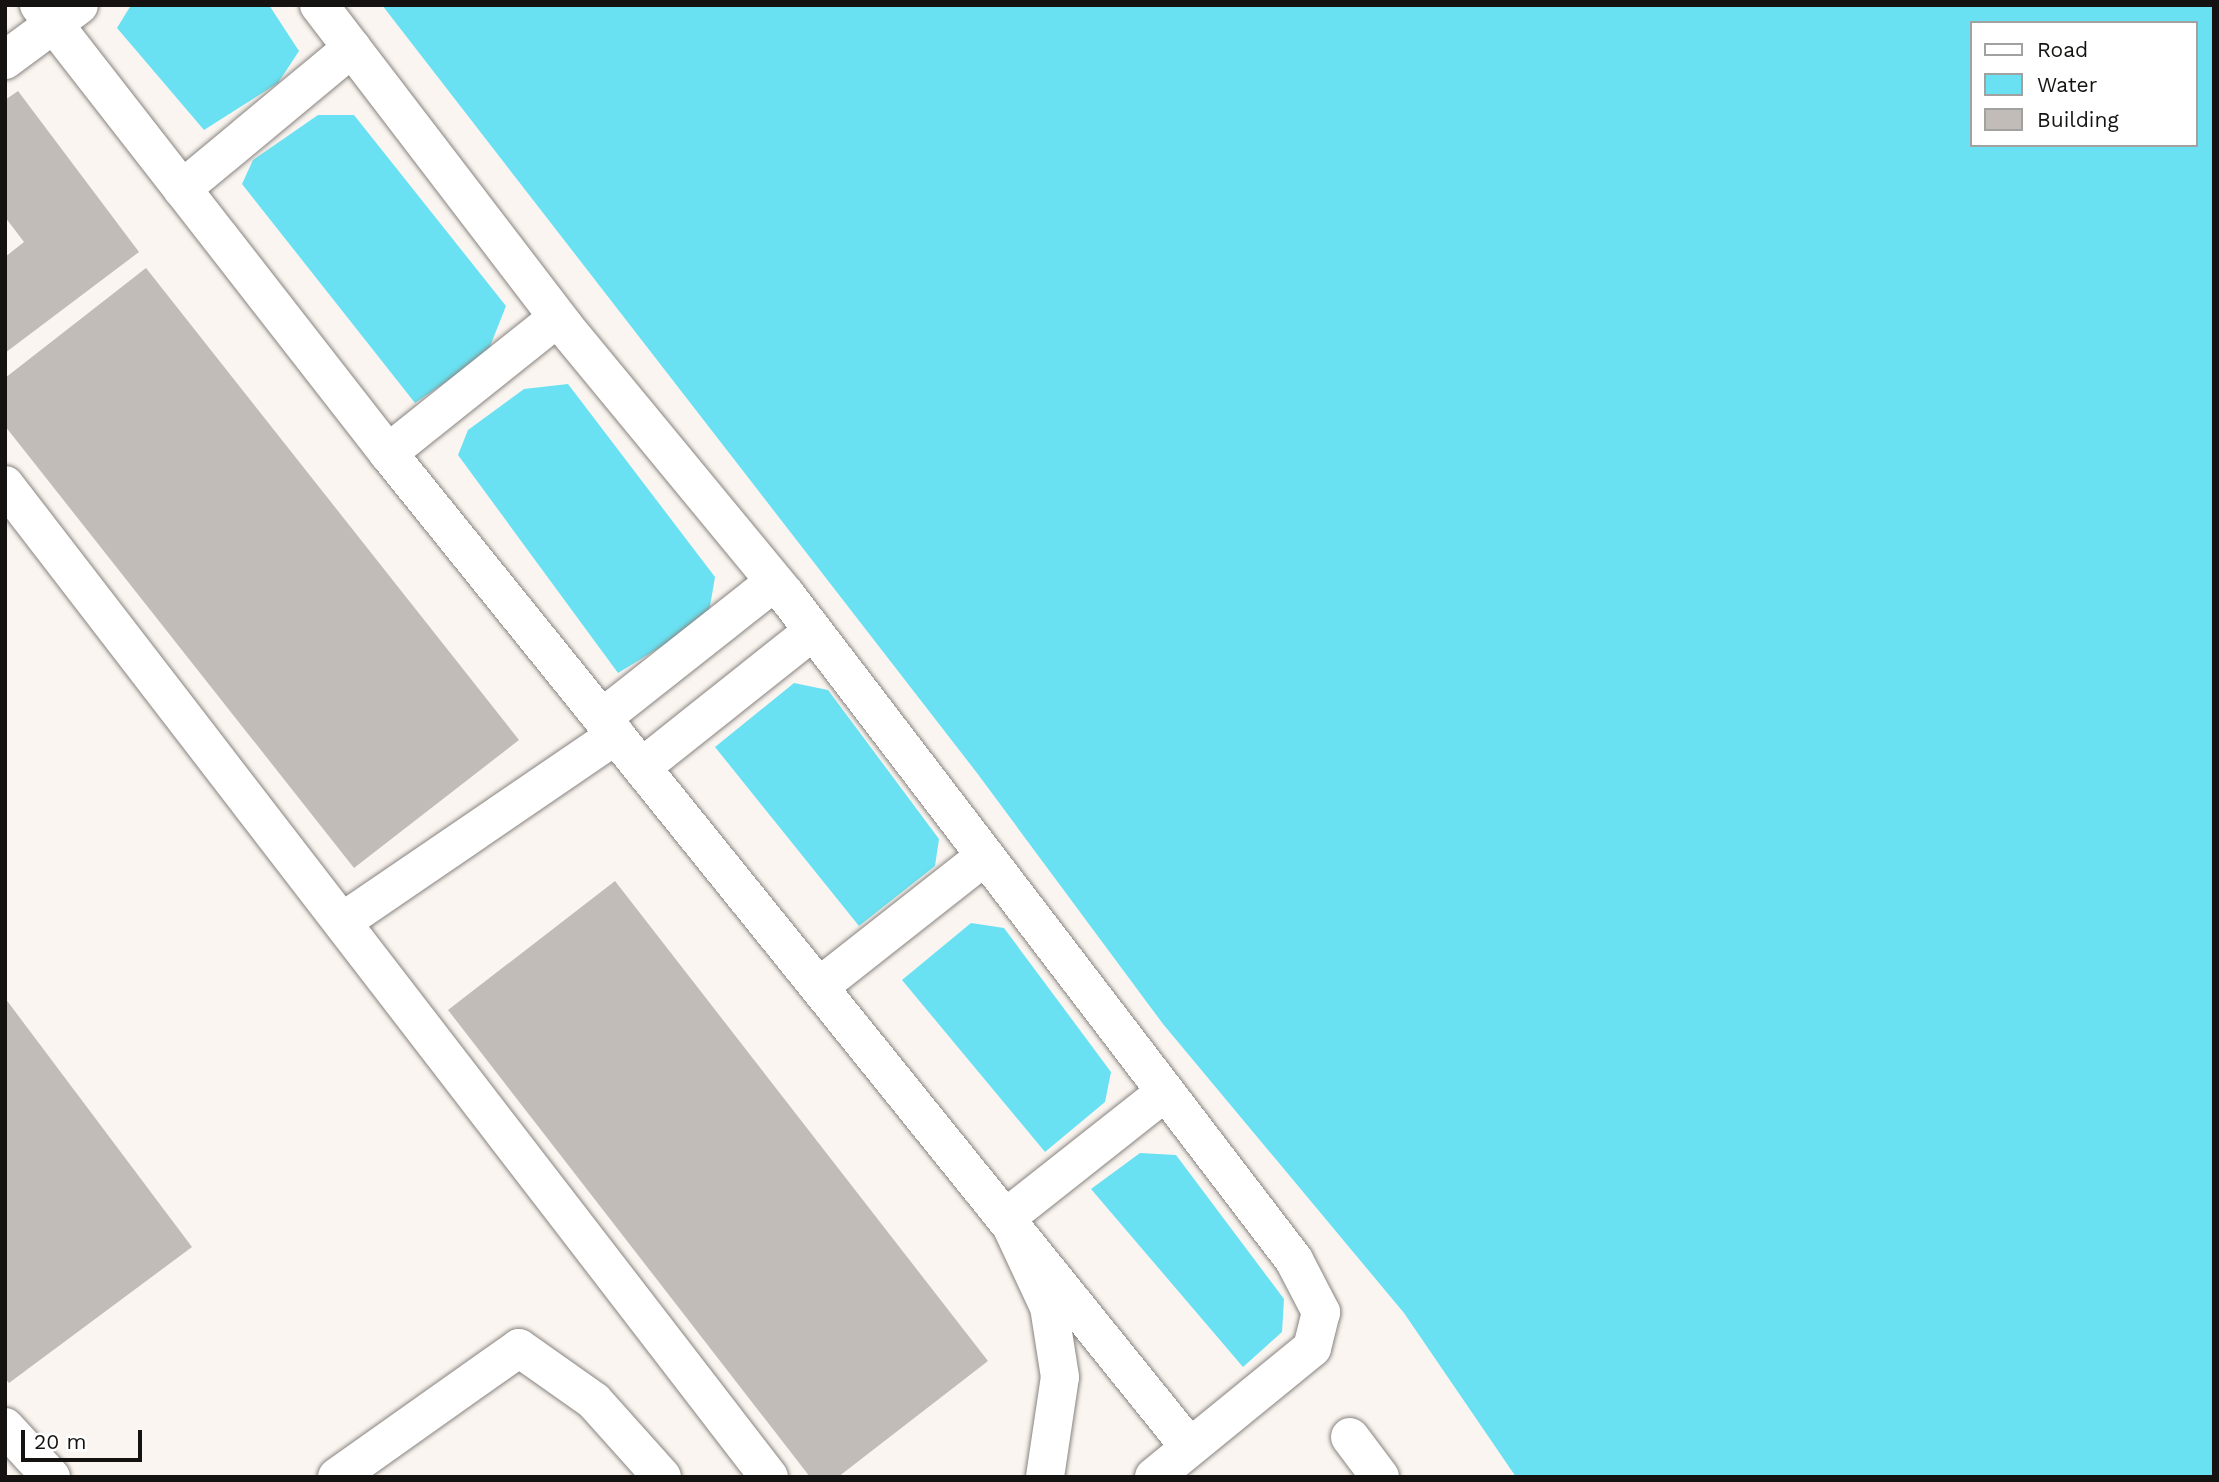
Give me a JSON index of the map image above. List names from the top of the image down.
{
  "legend": ["Road", "Water", "Building"],
  "scale_bar": "20 m"
}
